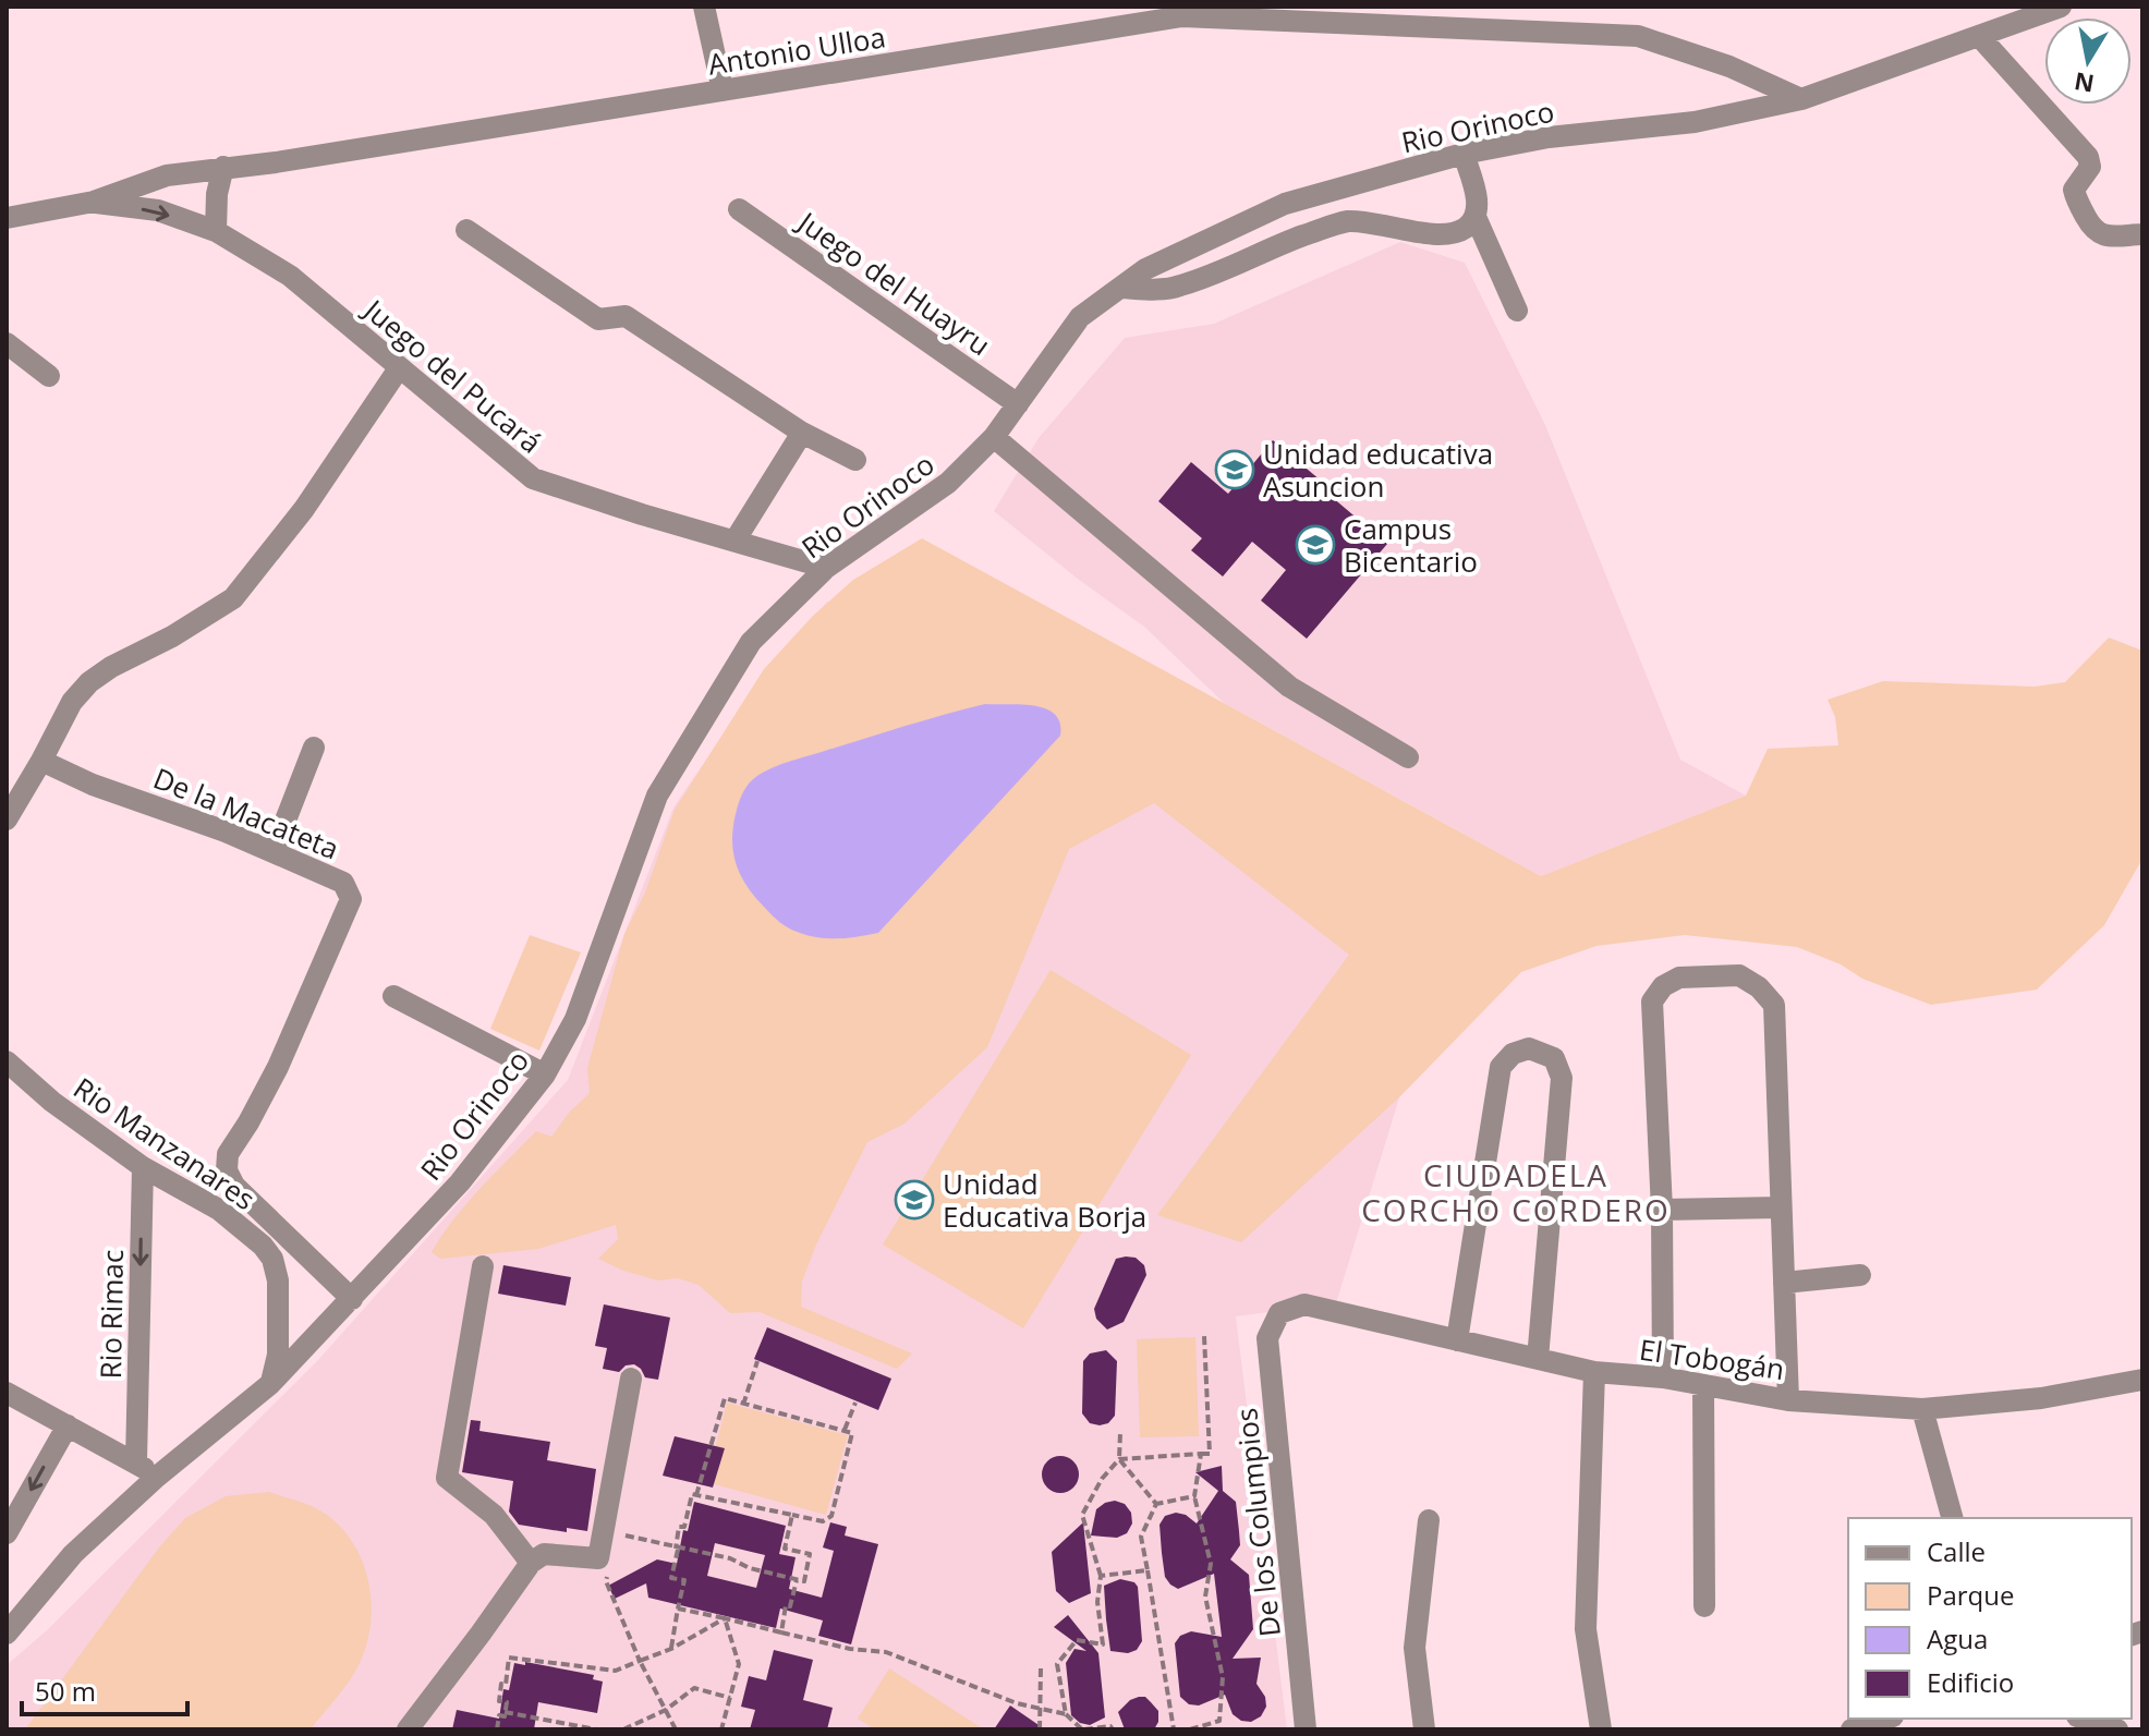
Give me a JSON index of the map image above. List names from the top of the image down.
{
  "streets": {
    "street": [
      "Antonio Ulloa",
      "Rio Orinoco",
      "Juego del Huayru",
      "Juego del Pucará",
      "De la Macateta",
      "Rio Manzanares",
      "Rio Rimac",
      "El Tobogán",
      "De los Columpios"
    ]
  },
  "crossings": [
    ["Antonio Ulloa", "Rio Orinoco"],
    ["Antonio Ulloa", "Juego del Pucará"],
    ["Rio Orinoco", "Juego del Huayru"],
    ["Rio Orinoco", "Juego del Pucará"],
    ["Rio Orinoco", "Rio Manzanares"],
    ["De la Macateta", "Rio Manzanares"],
    ["Rio Manzanares", "Rio Rimac"],
    ["El Tobogán", "De los Columpios"]
  ],
  "one_way": ["Rio Rimac"],
  "districts": ["CIUDADELA CORCHO CORDERO"],
  "places": {
    "school or university": ["Unidad educativa Asuncion", "Campus Bicentario", "Unidad Educativa Borja"]
  },
  "legend": [
    "Calle",
    "Parque",
    "Agua",
    "Edificio"
  ],
  "scale_bar": "50 m",
  "north": "bottom"
}
